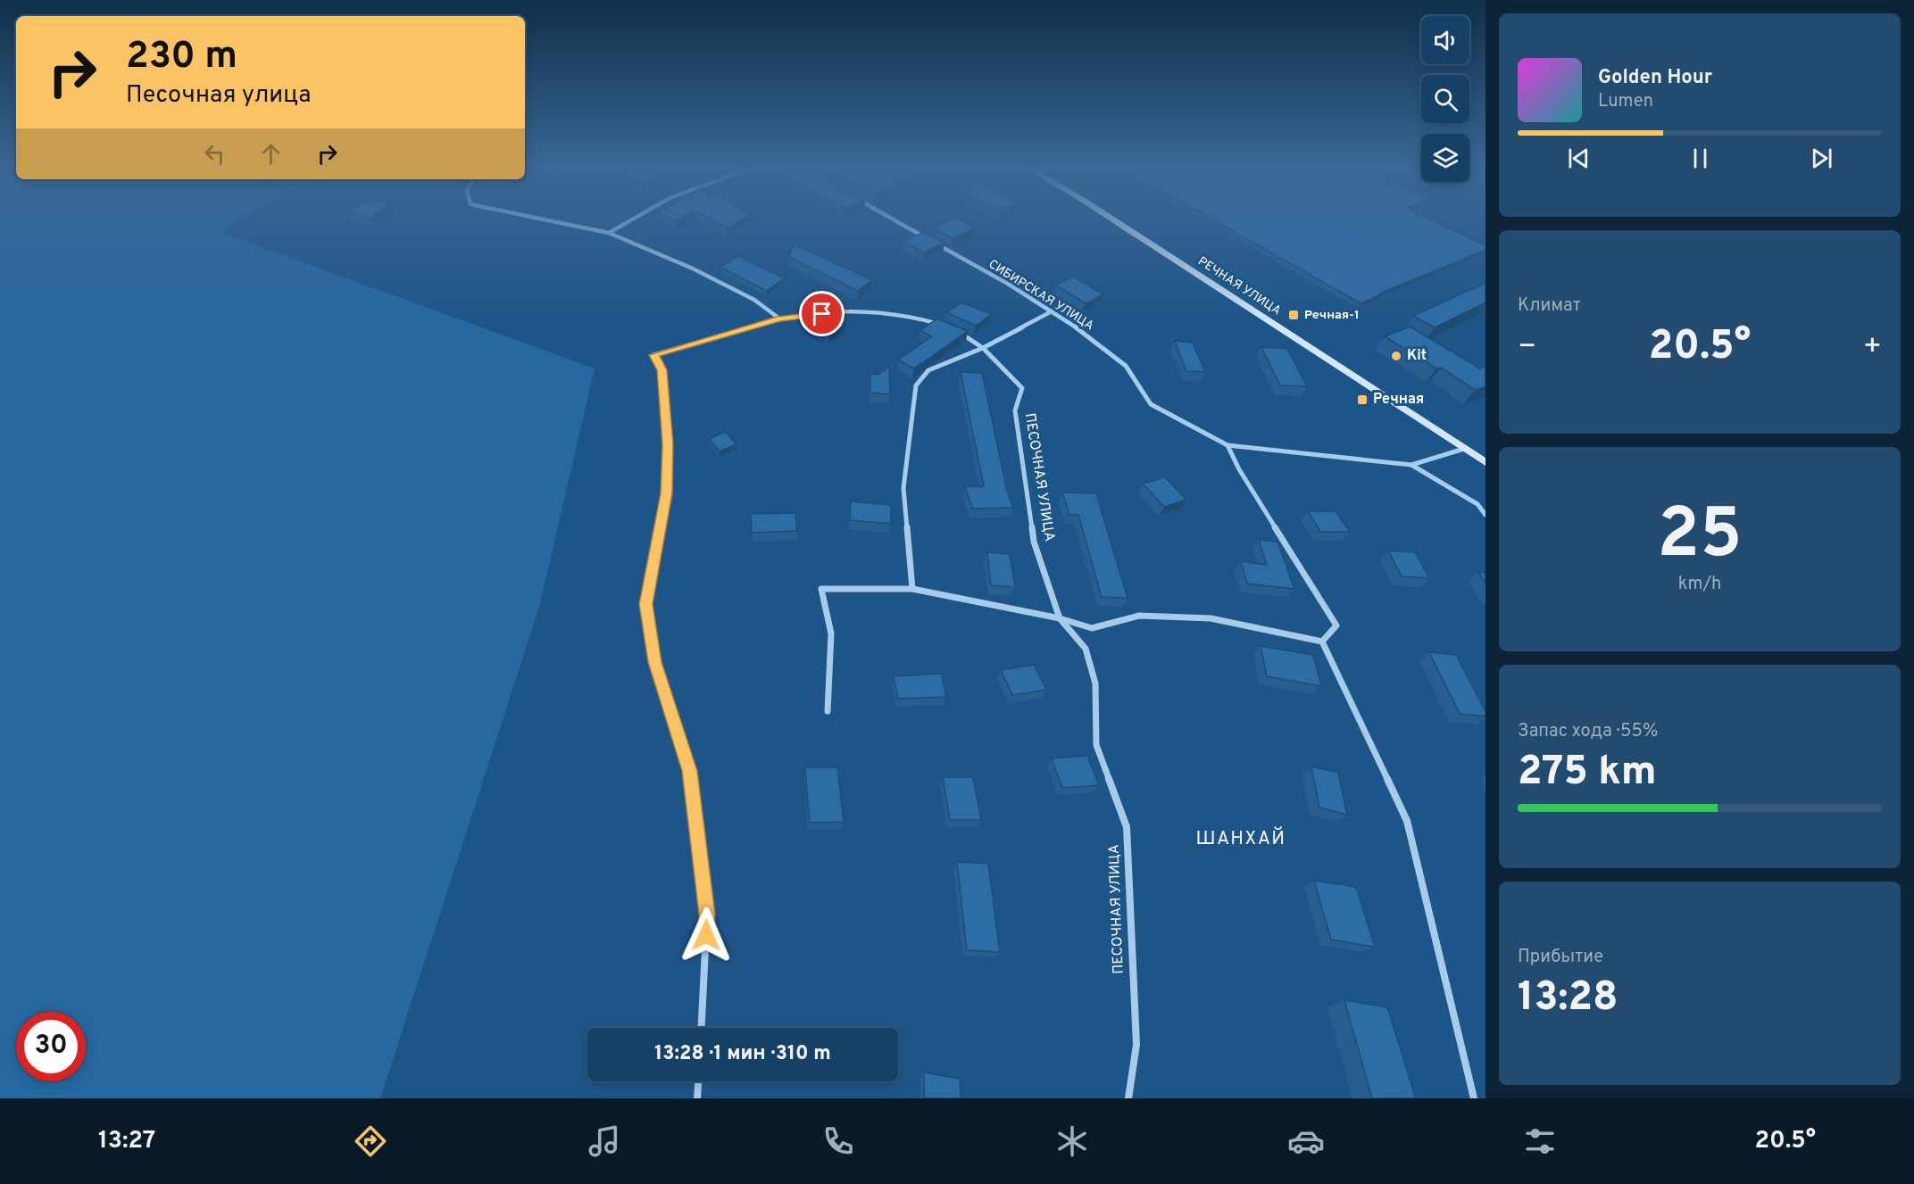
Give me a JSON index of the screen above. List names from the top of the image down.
{
  "streets": {
    "main road": ["РЕЧНАЯ УЛИЦА"],
    "street": ["СИБИРСКАЯ УЛИЦА", "ПЕСОЧНАЯ УЛИЦА"]
  },
  "districts": ["ШАНХАЙ"],
  "places": {
    "transit": ["Речная-1", "Речная"],
    "other": ["Kit"]
  },
  "page": {
    "turn": ["230 m", "Песочная улица"],
    "song": ["Golden Hour", "Lumen"],
    "tile": [
      "Климат",
      ["25", "km/h"],
      ["Запас хода · 55%", "275 km"],
      ["Прибытие", "13:28"]
    ],
    "heat": ["−", "20.5°", "+"],
    "limit": "30",
    "trip": "13:28 · 1 мин · 310 m",
    "tabs": ["13:27", "20.5°"]
  }
}
